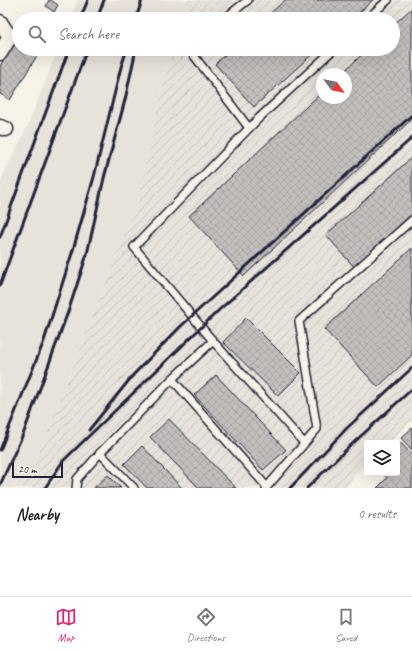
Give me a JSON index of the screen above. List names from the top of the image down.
{
  "scale_bar": "20 m",
  "north": "bottom right",
  "page": {
    "search": "Search here",
    "scale": "20 m",
    "heading": ["Nearby", "0 results"],
    "nav": ["Map", "Directions", "Saved"]
  }
}
